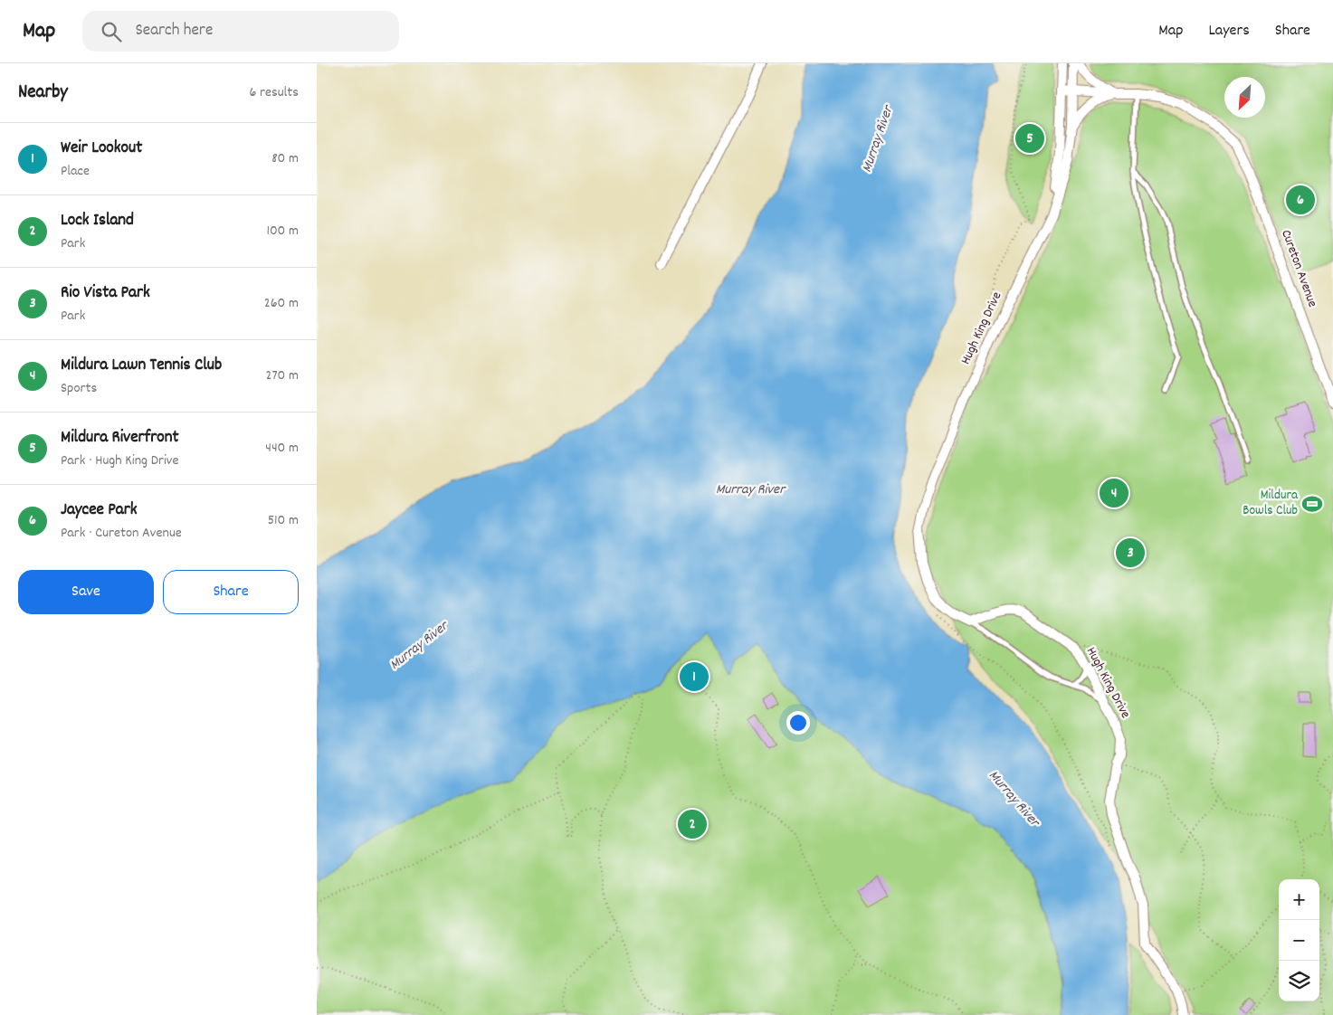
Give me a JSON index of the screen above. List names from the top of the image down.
{
  "streets": {
    "street": ["Cureton Avenue", "Hugh King Drive"]
  },
  "crossings": [
    ["Cureton Avenue", "Hugh King Drive"]
  ],
  "water": ["Murray River"],
  "places": {
    "sports": ["Mildura Bowls Club"]
  },
  "north": "bottom left",
  "page": {
    "header": "Map",
    "search": "Search here",
    "nav": ["Map", "Layers", "Share"],
    "heading": ["Nearby", "6 results"],
    "list": [
      {
        "mark": "1",
        "name": "Weir Lookout",
        "note": "Place",
        "value": "80 m"
      },
      {
        "mark": "2",
        "name": "Lock Island",
        "note": "Park",
        "value": "100 m"
      },
      {
        "mark": "3",
        "name": "Rio Vista Park",
        "note": "Park",
        "value": "260 m"
      },
      {
        "mark": "4",
        "name": "Mildura Lawn Tennis Club",
        "note": "Sports",
        "value": "270 m"
      },
      {
        "mark": "5",
        "name": "Mildura Riverfront",
        "note": "Park · Hugh King Drive",
        "value": "440 m"
      },
      {
        "mark": "6",
        "name": "Jaycee Park",
        "note": "Park · Cureton Avenue",
        "value": "510 m"
      }
    ],
    "pins": [
      "5",
      "6",
      "4",
      "3",
      "1",
      "2"
    ],
    "buttons": ["Save", "Share"],
    "map_buttons": ["+", "−"]
  }
}
